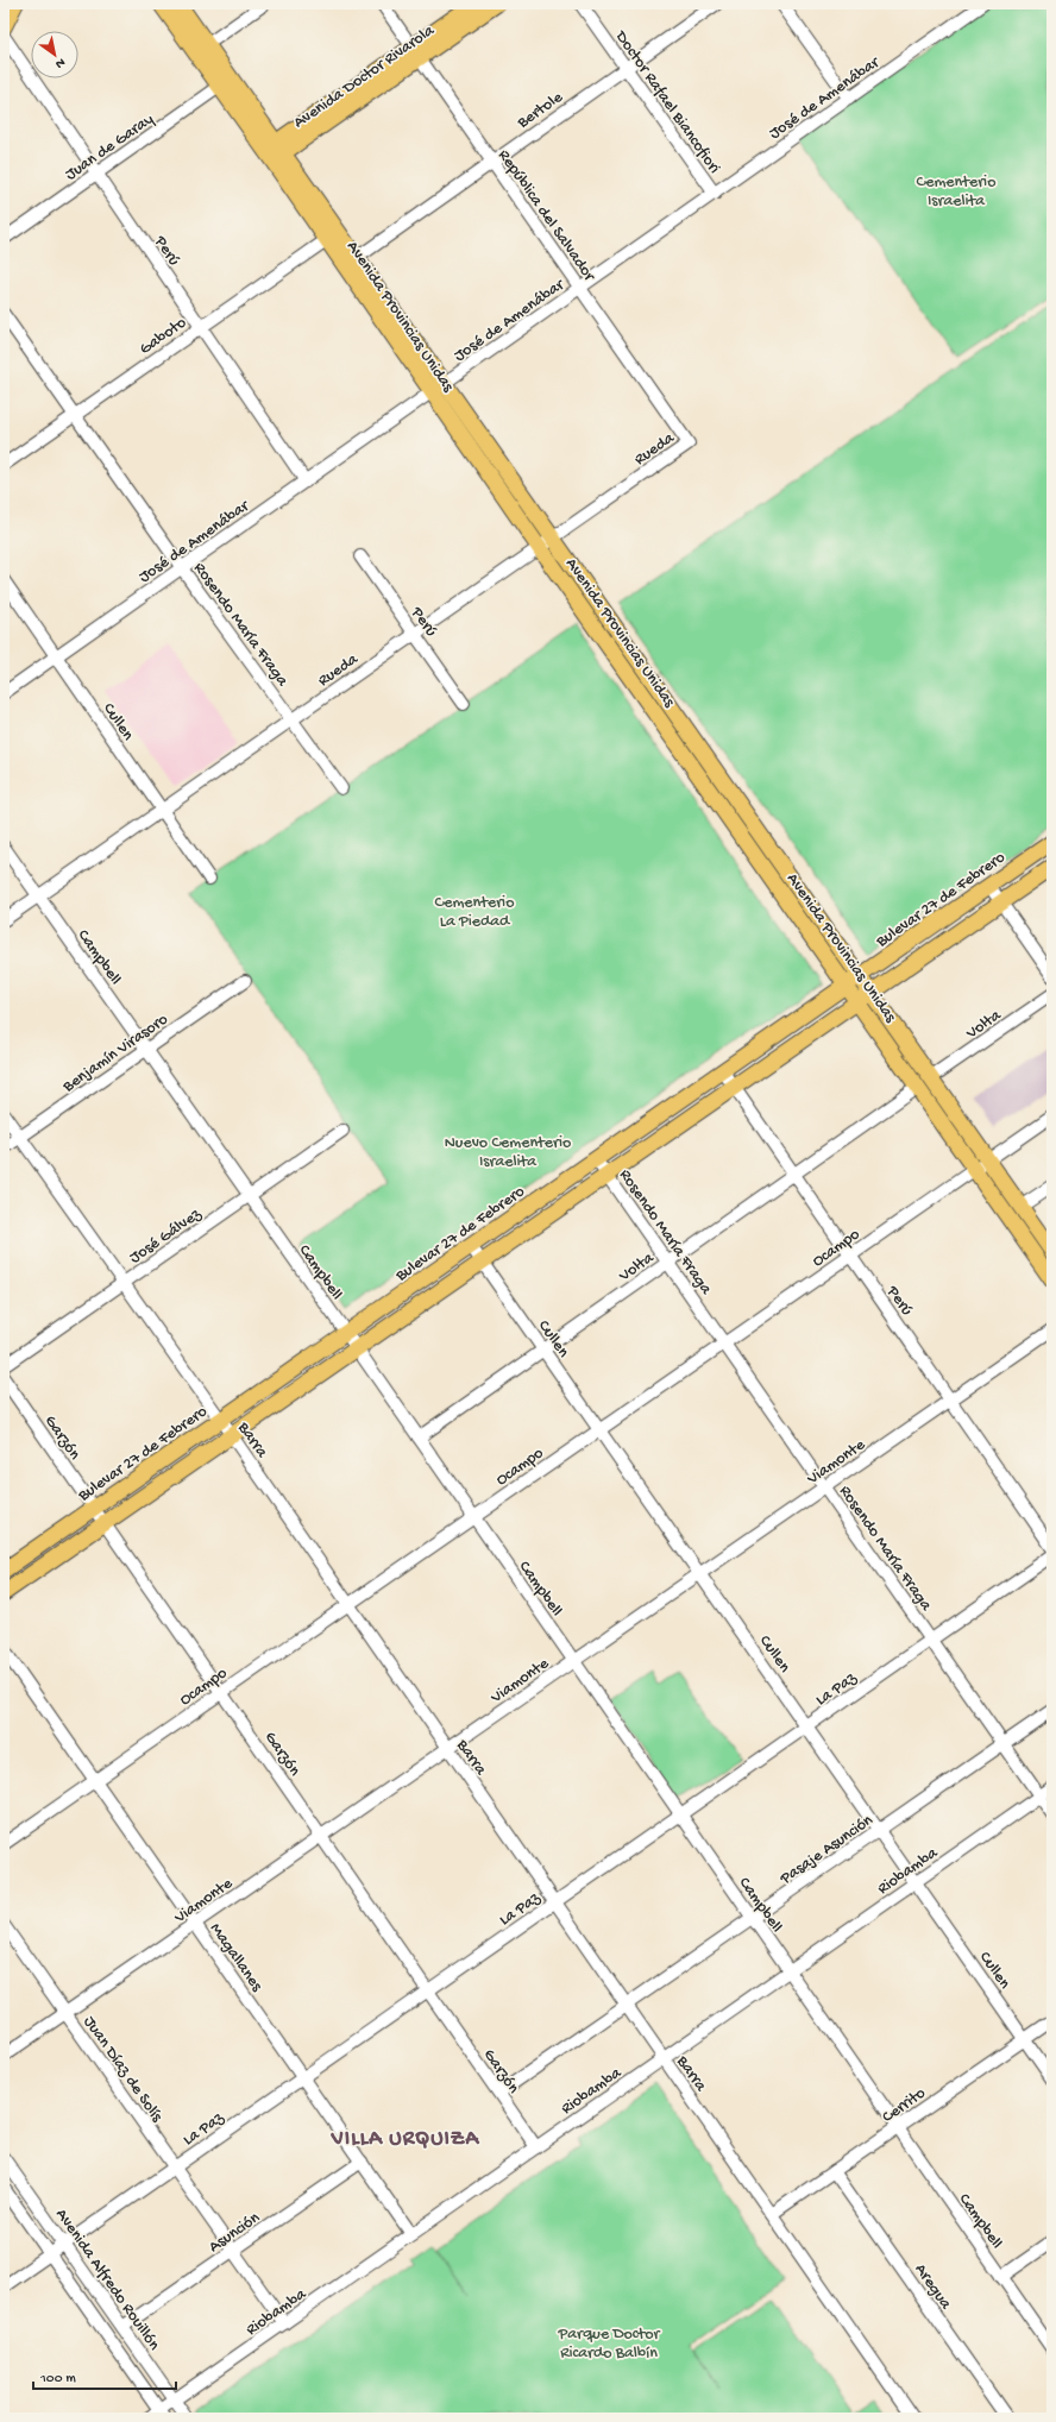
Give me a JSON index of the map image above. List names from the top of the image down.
{
  "streets": {
    "main road": ["Avenida Doctor Rivarola", "Avenida Provincias Unidas", "Bulevar 27 de Febrero"],
    "street": [
      "José de Amenábar",
      "Doctor Rafael Biancofiori",
      "Bertole",
      "Juan de Garay",
      "República del Salvador",
      "Perú",
      "Gaboto",
      "Rueda",
      "Rosendo María Fraga",
      "Cullen",
      "Campbell",
      "Volta",
      "Benjamín Virasoro",
      "José Gálvez",
      "Ocampo",
      "Garzón",
      "Barra",
      "Viamonte",
      "La Paz",
      "Pasaje Asunción",
      "Riobamba",
      "Magallanes",
      "Juan Díaz de Solís",
      "Cerrito",
      "Asunción",
      "Avenida Alfredo Rouillón",
      "Aregua"
    ]
  },
  "crossings": [
    ["Avenida Doctor Rivarola", "República del Salvador"],
    ["Avenida Doctor Rivarola", "Avenida Provincias Unidas"],
    ["José de Amenábar", "Doctor Rafael Biancofiori"],
    ["José de Amenábar", "República del Salvador"],
    ["José de Amenábar", "Perú"],
    ["José de Amenábar", "Avenida Provincias Unidas"],
    ["José de Amenábar", "Rosendo María Fraga"],
    ["José de Amenábar", "Cullen"],
    ["Doctor Rafael Biancofiori", "Bertole"],
    ["Bertole", "República del Salvador"],
    ["Bertole", "Avenida Provincias Unidas"],
    ["Juan de Garay", "Perú"],
    ["Juan de Garay", "Avenida Provincias Unidas"],
    ["República del Salvador", "Rueda"],
    ["Perú", "Gaboto"],
    ["Perú", "Rueda"],
    ["Perú", "Bulevar 27 de Febrero"],
    ["Perú", "Volta"],
    ["Perú", "Ocampo"],
    ["Perú", "Viamonte"],
    ["Avenida Provincias Unidas", "Gaboto"],
    ["Avenida Provincias Unidas", "Rueda"],
    ["Avenida Provincias Unidas", "Bulevar 27 de Febrero"],
    ["Avenida Provincias Unidas", "Volta"],
    ["Avenida Provincias Unidas", "Ocampo"],
    ["Gaboto", "Rosendo María Fraga"],
    ["Rueda", "Rosendo María Fraga"],
    ["Rueda", "Cullen"],
    ["Rueda", "Campbell"],
    ["Rosendo María Fraga", "Bulevar 27 de Febrero"],
    ["Rosendo María Fraga", "Volta"],
    ["Rosendo María Fraga", "Ocampo"],
    ["Rosendo María Fraga", "Viamonte"],
    ["Rosendo María Fraga", "La Paz"],
    ["Rosendo María Fraga", "Pasaje Asunción"],
    ["Rosendo María Fraga", "Riobamba"],
    ["Cullen", "Bulevar 27 de Febrero"],
    ["Cullen", "Volta"],
    ["Cullen", "Ocampo"],
    ["Cullen", "Viamonte"],
    ["Cullen", "La Paz"],
    ["Cullen", "Pasaje Asunción"],
    ["Cullen", "Riobamba"],
    ["Cullen", "Cerrito"],
    ["Bulevar 27 de Febrero", "Campbell"],
    ["Bulevar 27 de Febrero", "Garzón"],
    ["Bulevar 27 de Febrero", "Barra"],
    ["Campbell", "Volta"],
    ["Campbell", "Benjamín Virasoro"],
    ["Campbell", "José Gálvez"],
    ["Campbell", "Ocampo"],
    ["Campbell", "Viamonte"],
    ["Campbell", "La Paz"],
    ["Campbell", "Pasaje Asunción"],
    ["Campbell", "Riobamba"],
    ["Campbell", "Cerrito"],
    ["Benjamín Virasoro", "Barra"],
    ["José Gálvez", "Barra"],
    ["Ocampo", "Garzón"],
    ["Ocampo", "Barra"],
    ["Ocampo", "Magallanes"],
    ["Garzón", "Viamonte"],
    ["Garzón", "La Paz"],
    ["Garzón", "Pasaje Asunción"],
    ["Garzón", "Riobamba"],
    ["Barra", "Viamonte"],
    ["Barra", "La Paz"],
    ["Barra", "Pasaje Asunción"],
    ["Barra", "Riobamba"],
    ["Barra", "Cerrito"],
    ["Viamonte", "Magallanes"],
    ["Viamonte", "Juan Díaz de Solís"],
    ["La Paz", "Magallanes"],
    ["La Paz", "Juan Díaz de Solís"],
    ["La Paz", "Avenida Alfredo Rouillón"],
    ["Riobamba", "Magallanes"],
    ["Riobamba", "Juan Díaz de Solís"],
    ["Riobamba", "Avenida Alfredo Rouillón"],
    ["Magallanes", "Asunción"],
    ["Juan Díaz de Solís", "Asunción"],
    ["Cerrito", "Aregua"],
    ["Asunción", "Avenida Alfredo Rouillón"]
  ],
  "districts": ["VILLA URQUIZA"],
  "parks": [
    "Cementerio Israelita",
    "Cementerio La Piedad",
    "Nuevo Cementerio Israelita",
    "Parque Doctor Ricardo Balbín"
  ],
  "scale_bar": "100 m",
  "north": "bottom right"
}
